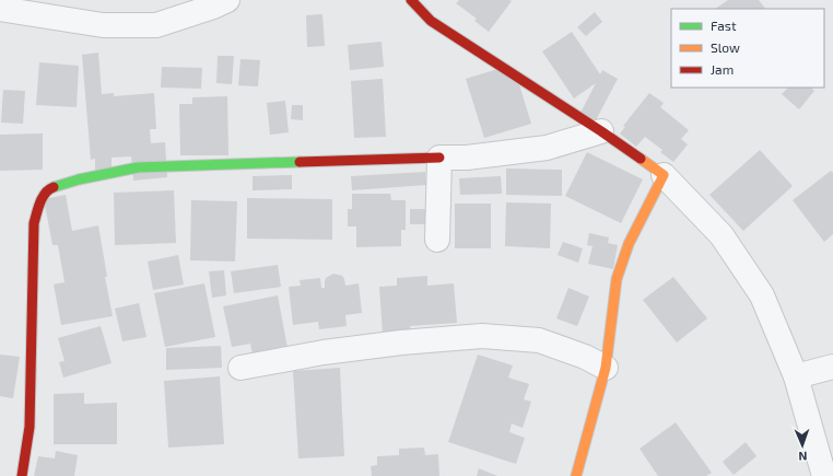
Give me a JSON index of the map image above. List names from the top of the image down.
{
  "legend": ["Fast", "Slow", "Jam"],
  "north": "bottom"
}
